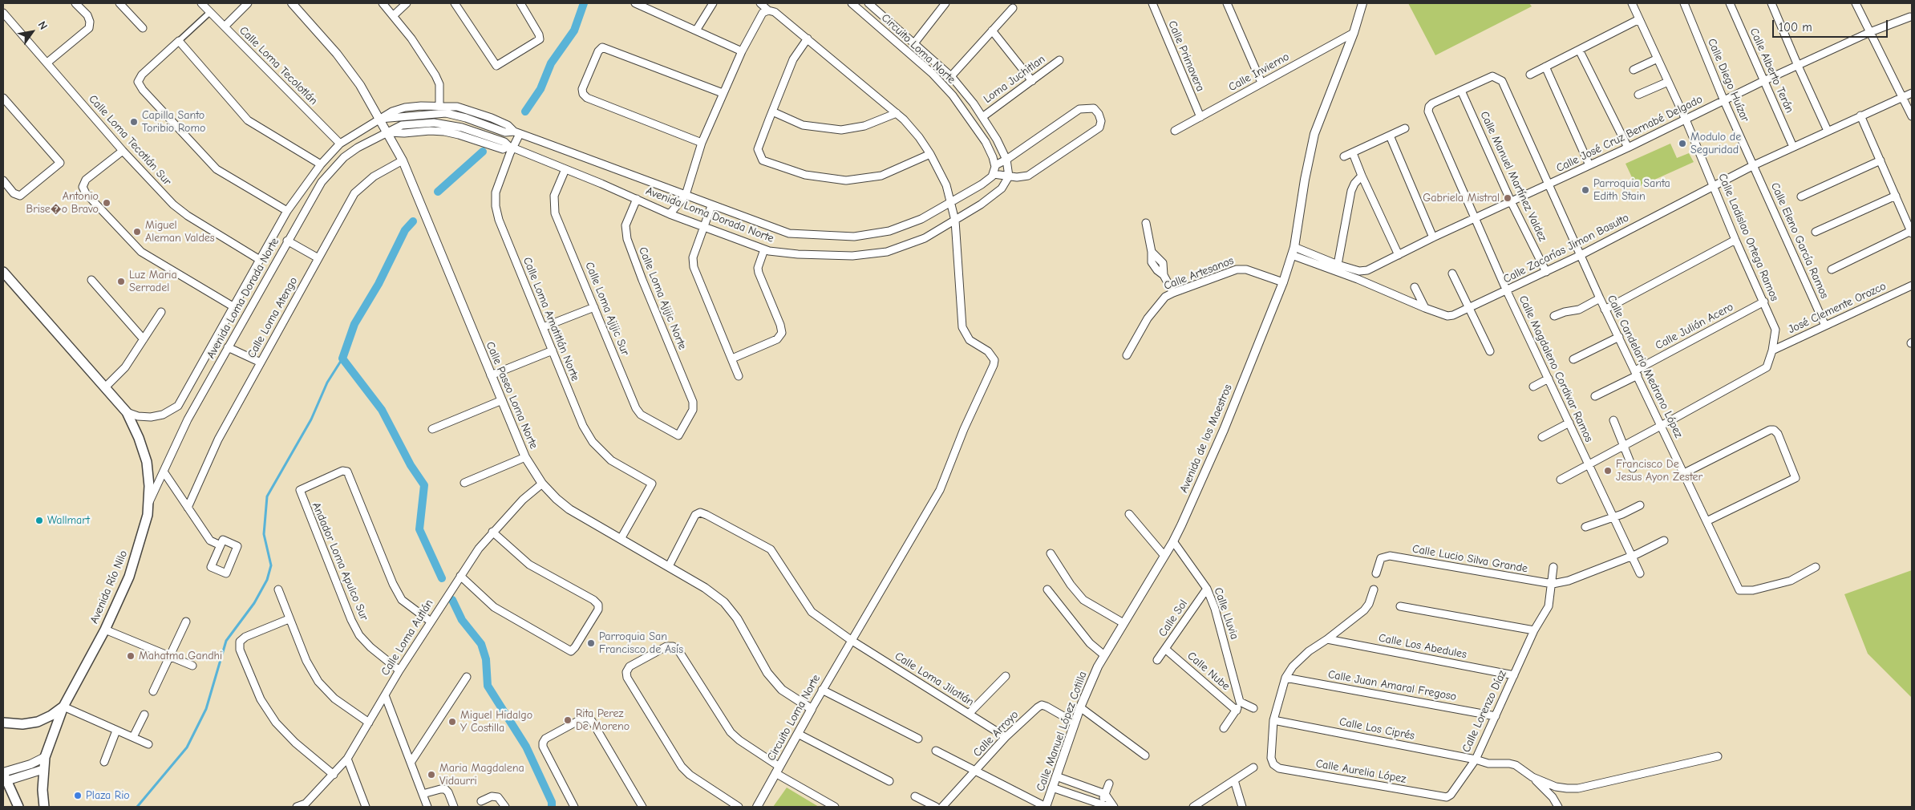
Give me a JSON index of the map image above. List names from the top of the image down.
{
  "streets": {
    "main road": ["Avenida Río Nilo"],
    "street": [
      "Circuito Loma Norte",
      "Calle Primavera",
      "Calle Loma Tecolotlán",
      "Calle Alberto Terán",
      "Calle Invierno",
      "Loma Juchitlan",
      "Calle Diego Huízar",
      "Calle José Cruz Bernabé Delgado",
      "Calle Loma Tecotlán Sur",
      "Calle Manuel Martínez Valdez",
      "Avenida Loma Dorada Norte",
      "Calle Ladislao Ortega Ramos",
      "Calle Eleno García Ramos",
      "Calle Zacarías Jimon Basulto",
      "Calle Artesanos",
      "Calle Loma Ajijic Norte",
      "José Clemente Orozco",
      "Calle Loma Ajijic Sur",
      "Calle Loma Atengo",
      "Calle Loma Amatitlán Norte",
      "Calle Julián Acero",
      "Calle Candelario Medrano López",
      "Calle Magdaleno Cordivar Ramos",
      "Calle Paseo Loma Norte",
      "Avenida de los Maestros",
      "Calle Lucio Silva Grande",
      "Andador Loma Apulco Sur",
      "Calle Lluvia",
      "Calle Sol",
      "Calle Loma Autlán",
      "Calle Los Abedules",
      "Calle Nube",
      "Calle Loma Jilotlán",
      "Calle Juan Amaral Fregoso",
      "Calle Lorenzo Díaz",
      "Calle Los Ciprés",
      "Calle Manuel López Cotilla",
      "Calle Arroyo",
      "Calle Aurelia López"
    ]
  },
  "crossings": [
    ["Circuito Loma Norte", "Loma Juchitlan"],
    ["Circuito Loma Norte", "Avenida Loma Dorada Norte"],
    ["Circuito Loma Norte", "Calle Paseo Loma Norte"],
    ["Circuito Loma Norte", "Calle Loma Jilotlán"],
    ["Calle Primavera", "Calle Invierno"],
    ["Calle Loma Tecolotlán", "Avenida Loma Dorada Norte"],
    ["Calle Alberto Terán", "Calle José Cruz Bernabé Delgado"],
    ["Calle Alberto Terán", "Calle Zacarías Jimon Basulto"],
    ["Calle Invierno", "Avenida de los Maestros"],
    ["Calle Diego Huízar", "Calle José Cruz Bernabé Delgado"],
    ["Calle Diego Huízar", "Calle Eleno García Ramos"],
    ["Calle Diego Huízar", "Calle Zacarías Jimon Basulto"],
    ["Calle José Cruz Bernabé Delgado", "Calle Manuel Martínez Valdez"],
    ["Calle José Cruz Bernabé Delgado", "Calle Ladislao Ortega Ramos"],
    ["Calle José Cruz Bernabé Delgado", "Calle Candelario Medrano López"],
    ["Calle José Cruz Bernabé Delgado", "Calle Magdaleno Cordivar Ramos"],
    ["Calle Loma Tecotlán Sur", "Avenida Loma Dorada Norte"],
    ["Calle Manuel Martínez Valdez", "Calle Zacarías Jimon Basulto"],
    ["Calle Manuel Martínez Valdez", "Calle Candelario Medrano López"],
    ["Calle Manuel Martínez Valdez", "Calle Magdaleno Cordivar Ramos"],
    ["Avenida Loma Dorada Norte", "Calle Loma Ajijic Norte"],
    ["Avenida Loma Dorada Norte", "Calle Loma Ajijic Sur"],
    ["Avenida Loma Dorada Norte", "Calle Loma Amatitlán Norte"],
    ["Avenida Loma Dorada Norte", "Calle Paseo Loma Norte"],
    ["Avenida Loma Dorada Norte", "Avenida Río Nilo"],
    ["Calle Ladislao Ortega Ramos", "Calle Zacarías Jimon Basulto"],
    ["Calle Ladislao Ortega Ramos", "José Clemente Orozco"],
    ["Calle Ladislao Ortega Ramos", "Calle Julián Acero"],
    ["Calle Ladislao Ortega Ramos", "Calle Candelario Medrano López"],
    ["Calle Ladislao Ortega Ramos", "Calle Magdaleno Cordivar Ramos"],
    ["Calle Eleno García Ramos", "Calle Zacarías Jimon Basulto"],
    ["Calle Eleno García Ramos", "José Clemente Orozco"],
    ["Calle Zacarías Jimon Basulto", "Calle Candelario Medrano López"],
    ["Calle Zacarías Jimon Basulto", "Calle Magdaleno Cordivar Ramos"],
    ["Calle Zacarías Jimon Basulto", "Avenida de los Maestros"],
    ["Calle Artesanos", "Avenida de los Maestros"],
    ["Calle Loma Ajijic Norte", "Calle Loma Ajijic Sur"],
    ["Calle Loma Atengo", "Calle Paseo Loma Norte"],
    ["Calle Loma Amatitlán Norte", "Calle Paseo Loma Norte"],
    ["Calle Julián Acero", "Calle Candelario Medrano López"],
    ["Calle Candelario Medrano López", "Calle Magdaleno Cordivar Ramos"],
    ["Calle Paseo Loma Norte", "Calle Loma Autlán"],
    ["Calle Paseo Loma Norte", "Calle Loma Jilotlán"],
    ["Avenida de los Maestros", "Calle Lluvia"],
    ["Avenida de los Maestros", "Calle Manuel López Cotilla"],
    ["Calle Lucio Silva Grande", "Calle Lorenzo Díaz"],
    ["Andador Loma Apulco Sur", "Calle Loma Autlán"],
    ["Calle Lluvia", "Calle Sol"],
    ["Calle Sol", "Calle Nube"],
    ["Calle Los Abedules", "Calle Lorenzo Díaz"],
    ["Calle Loma Jilotlán", "Calle Arroyo"],
    ["Calle Juan Amaral Fregoso", "Calle Lorenzo Díaz"],
    ["Calle Lorenzo Díaz", "Calle Los Ciprés"],
    ["Calle Lorenzo Díaz", "Calle Aurelia López"],
    ["Calle Los Ciprés", "Calle Aurelia López"],
    ["Calle Manuel López Cotilla", "Calle Arroyo"]
  ],
  "places": [
    "Capilla Santo Toribio Romo",
    "Modulo de Seguridad",
    "Parroquia Santa Edith Stain",
    "Gabriela Mistral",
    "Antonio Brise�o Bravo",
    "Miguel Aleman Valdes",
    "Luz Maria Serradel",
    "Francisco De Jesus Ayon Zester",
    "Wallmart",
    "Parroquia San Francisco de Asís",
    "Mahatma Gandhi",
    "Rita Perez De Moreno",
    "Miguel Hidalgo Y Costilla",
    "Maria Magdalena Vidaurri",
    "Plaza Rio"
  ],
  "scale_bar": "100 m",
  "north": "top right"
}
